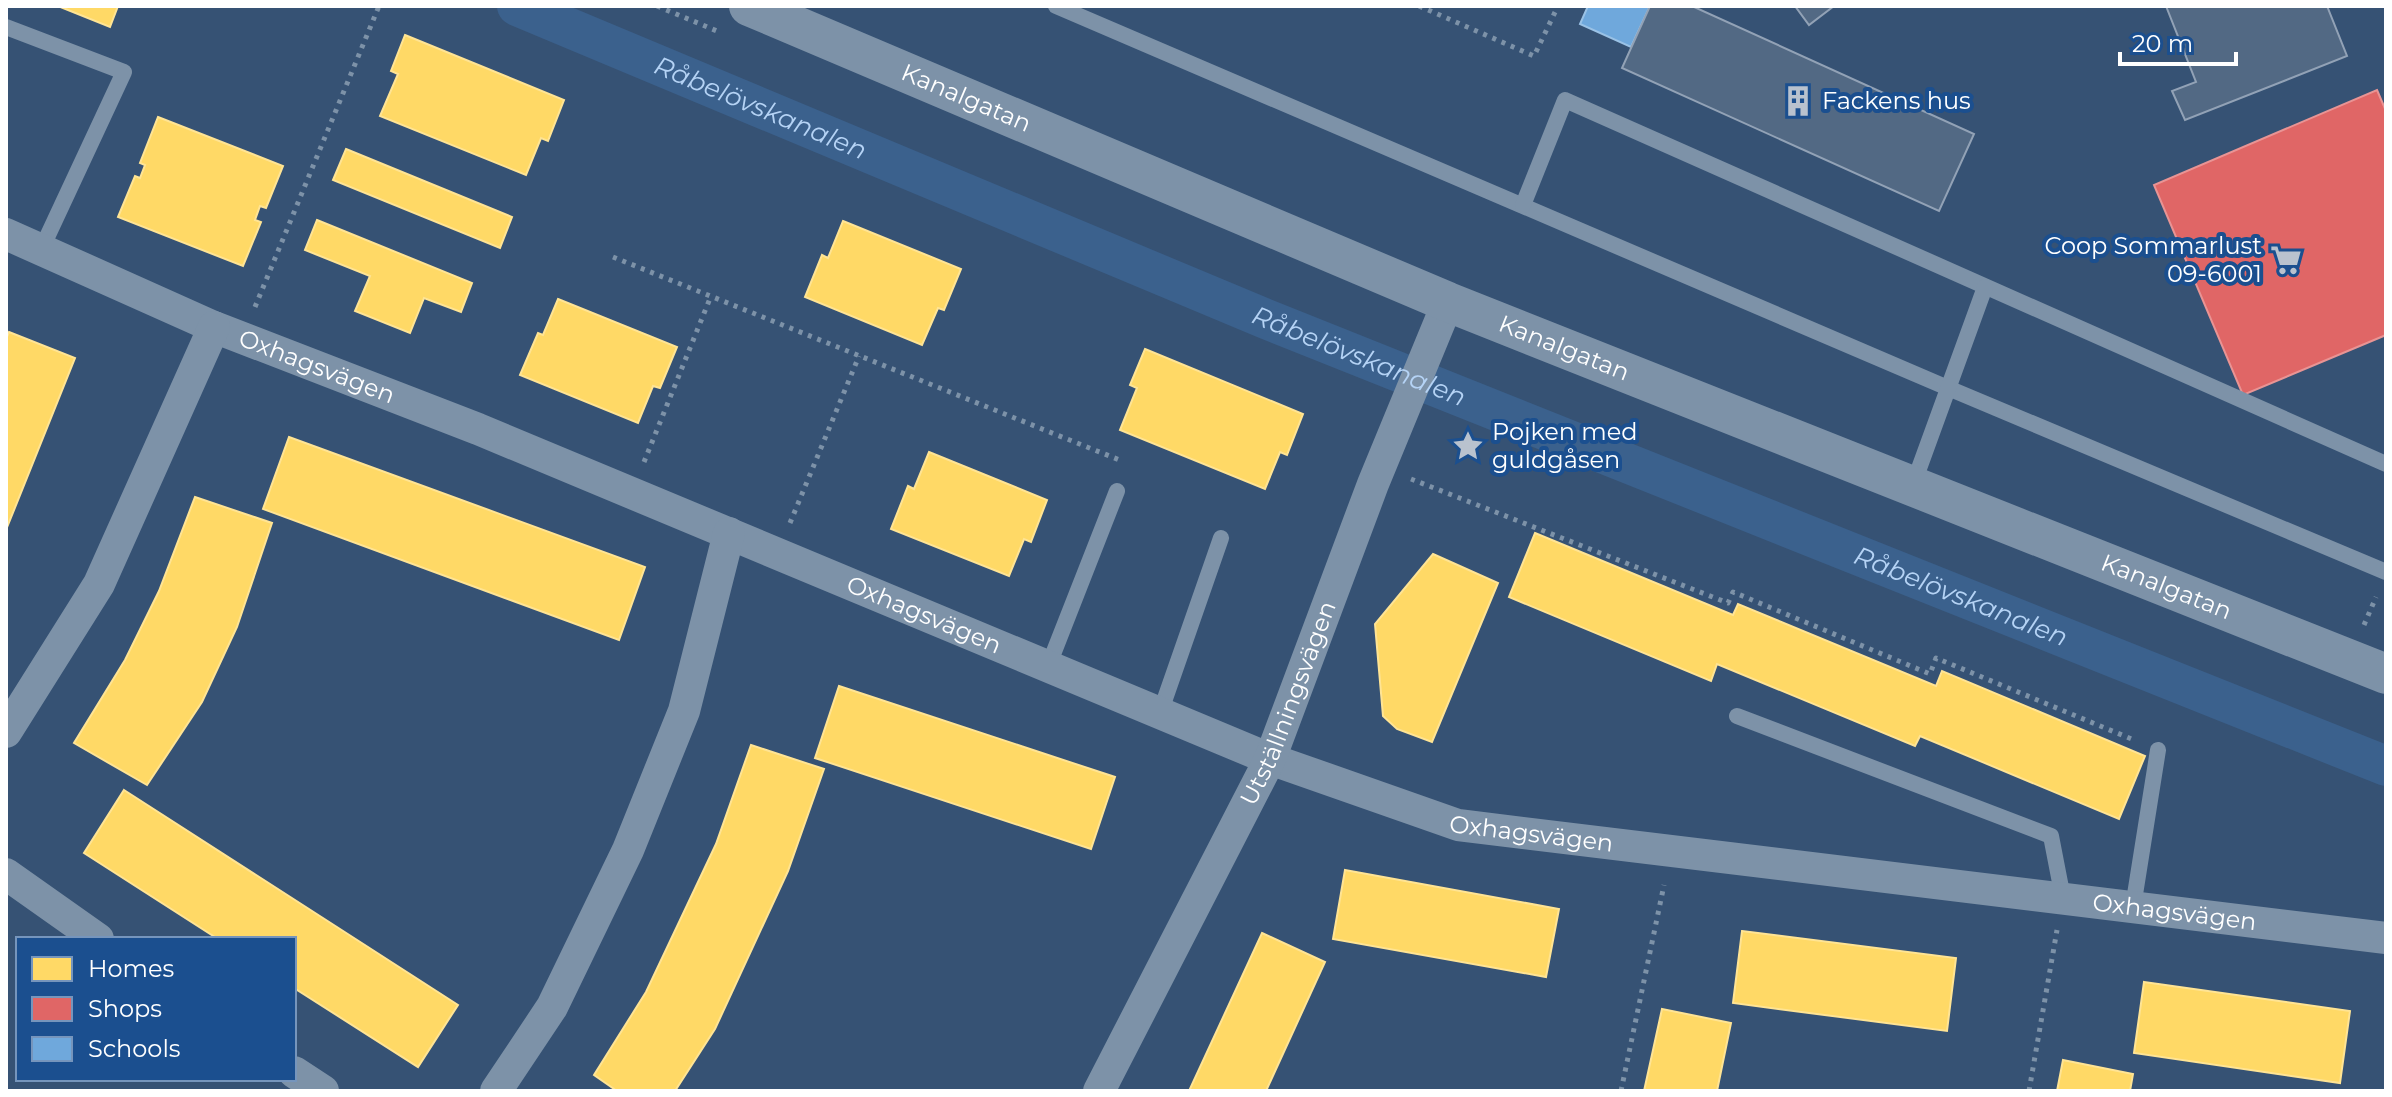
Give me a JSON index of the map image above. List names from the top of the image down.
{
  "streets": {
    "street": ["Kanalgatan", "Oxhagsvägen", "Utställningsvägen"]
  },
  "crossings": [
    ["Kanalgatan", "Utställningsvägen"],
    ["Oxhagsvägen", "Utställningsvägen"]
  ],
  "water": ["Råbelövskanalen"],
  "places": {
    "building": ["Fackens hus"],
    "supermarket": ["Coop Sommarlust 09-6001"],
    "place": ["Pojken med guldgåsen"]
  },
  "legend": ["Homes", "Shops", "Schools"],
  "scale_bar": "20 m"
}
